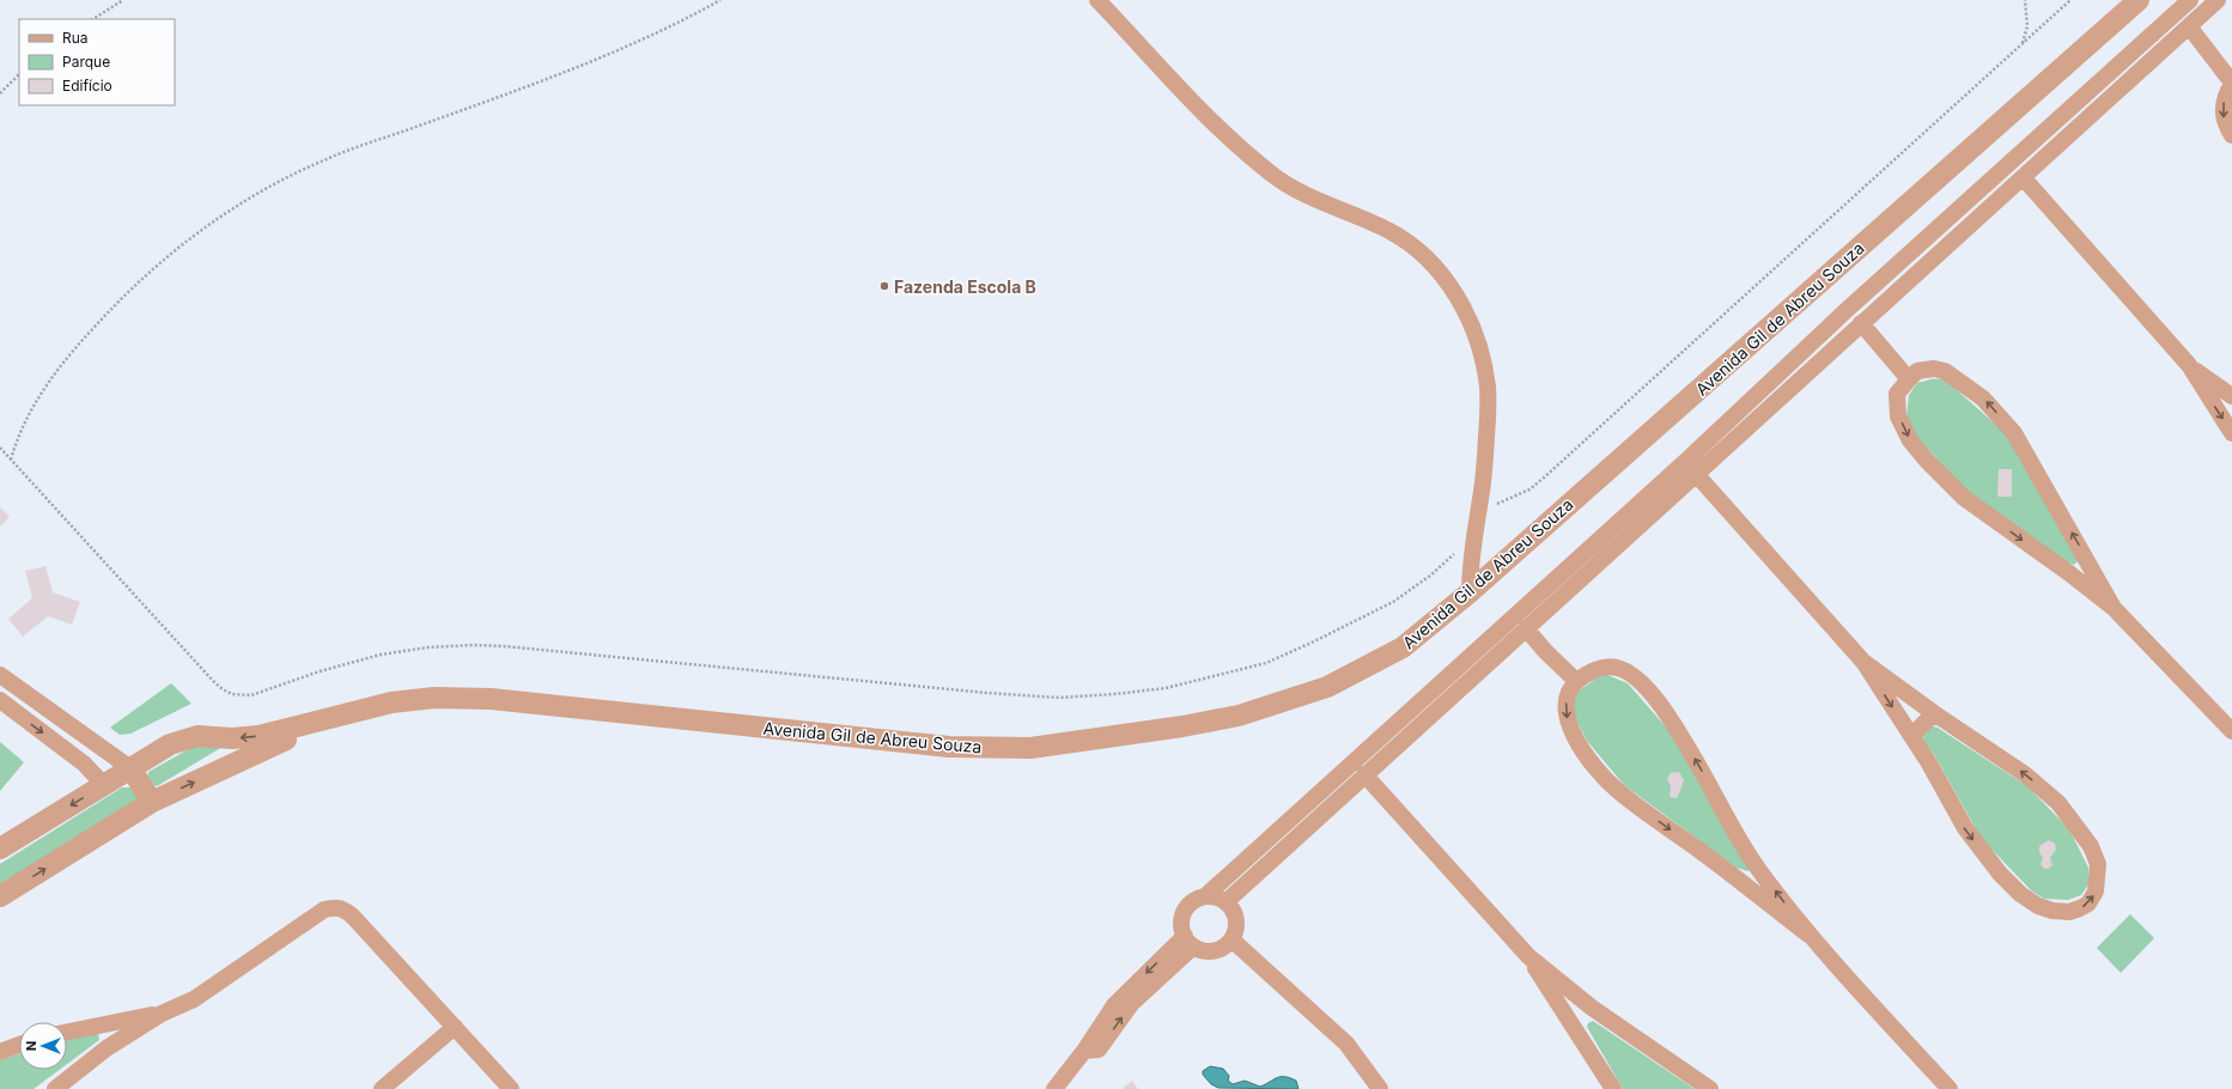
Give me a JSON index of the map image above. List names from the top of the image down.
{
  "streets": {
    "street": ["Avenida Gil de Abreu Souza"]
  },
  "places": ["Fazenda Escola B"],
  "legend": ["Rua", "Parque", "Edifício"],
  "north": "left"
}
